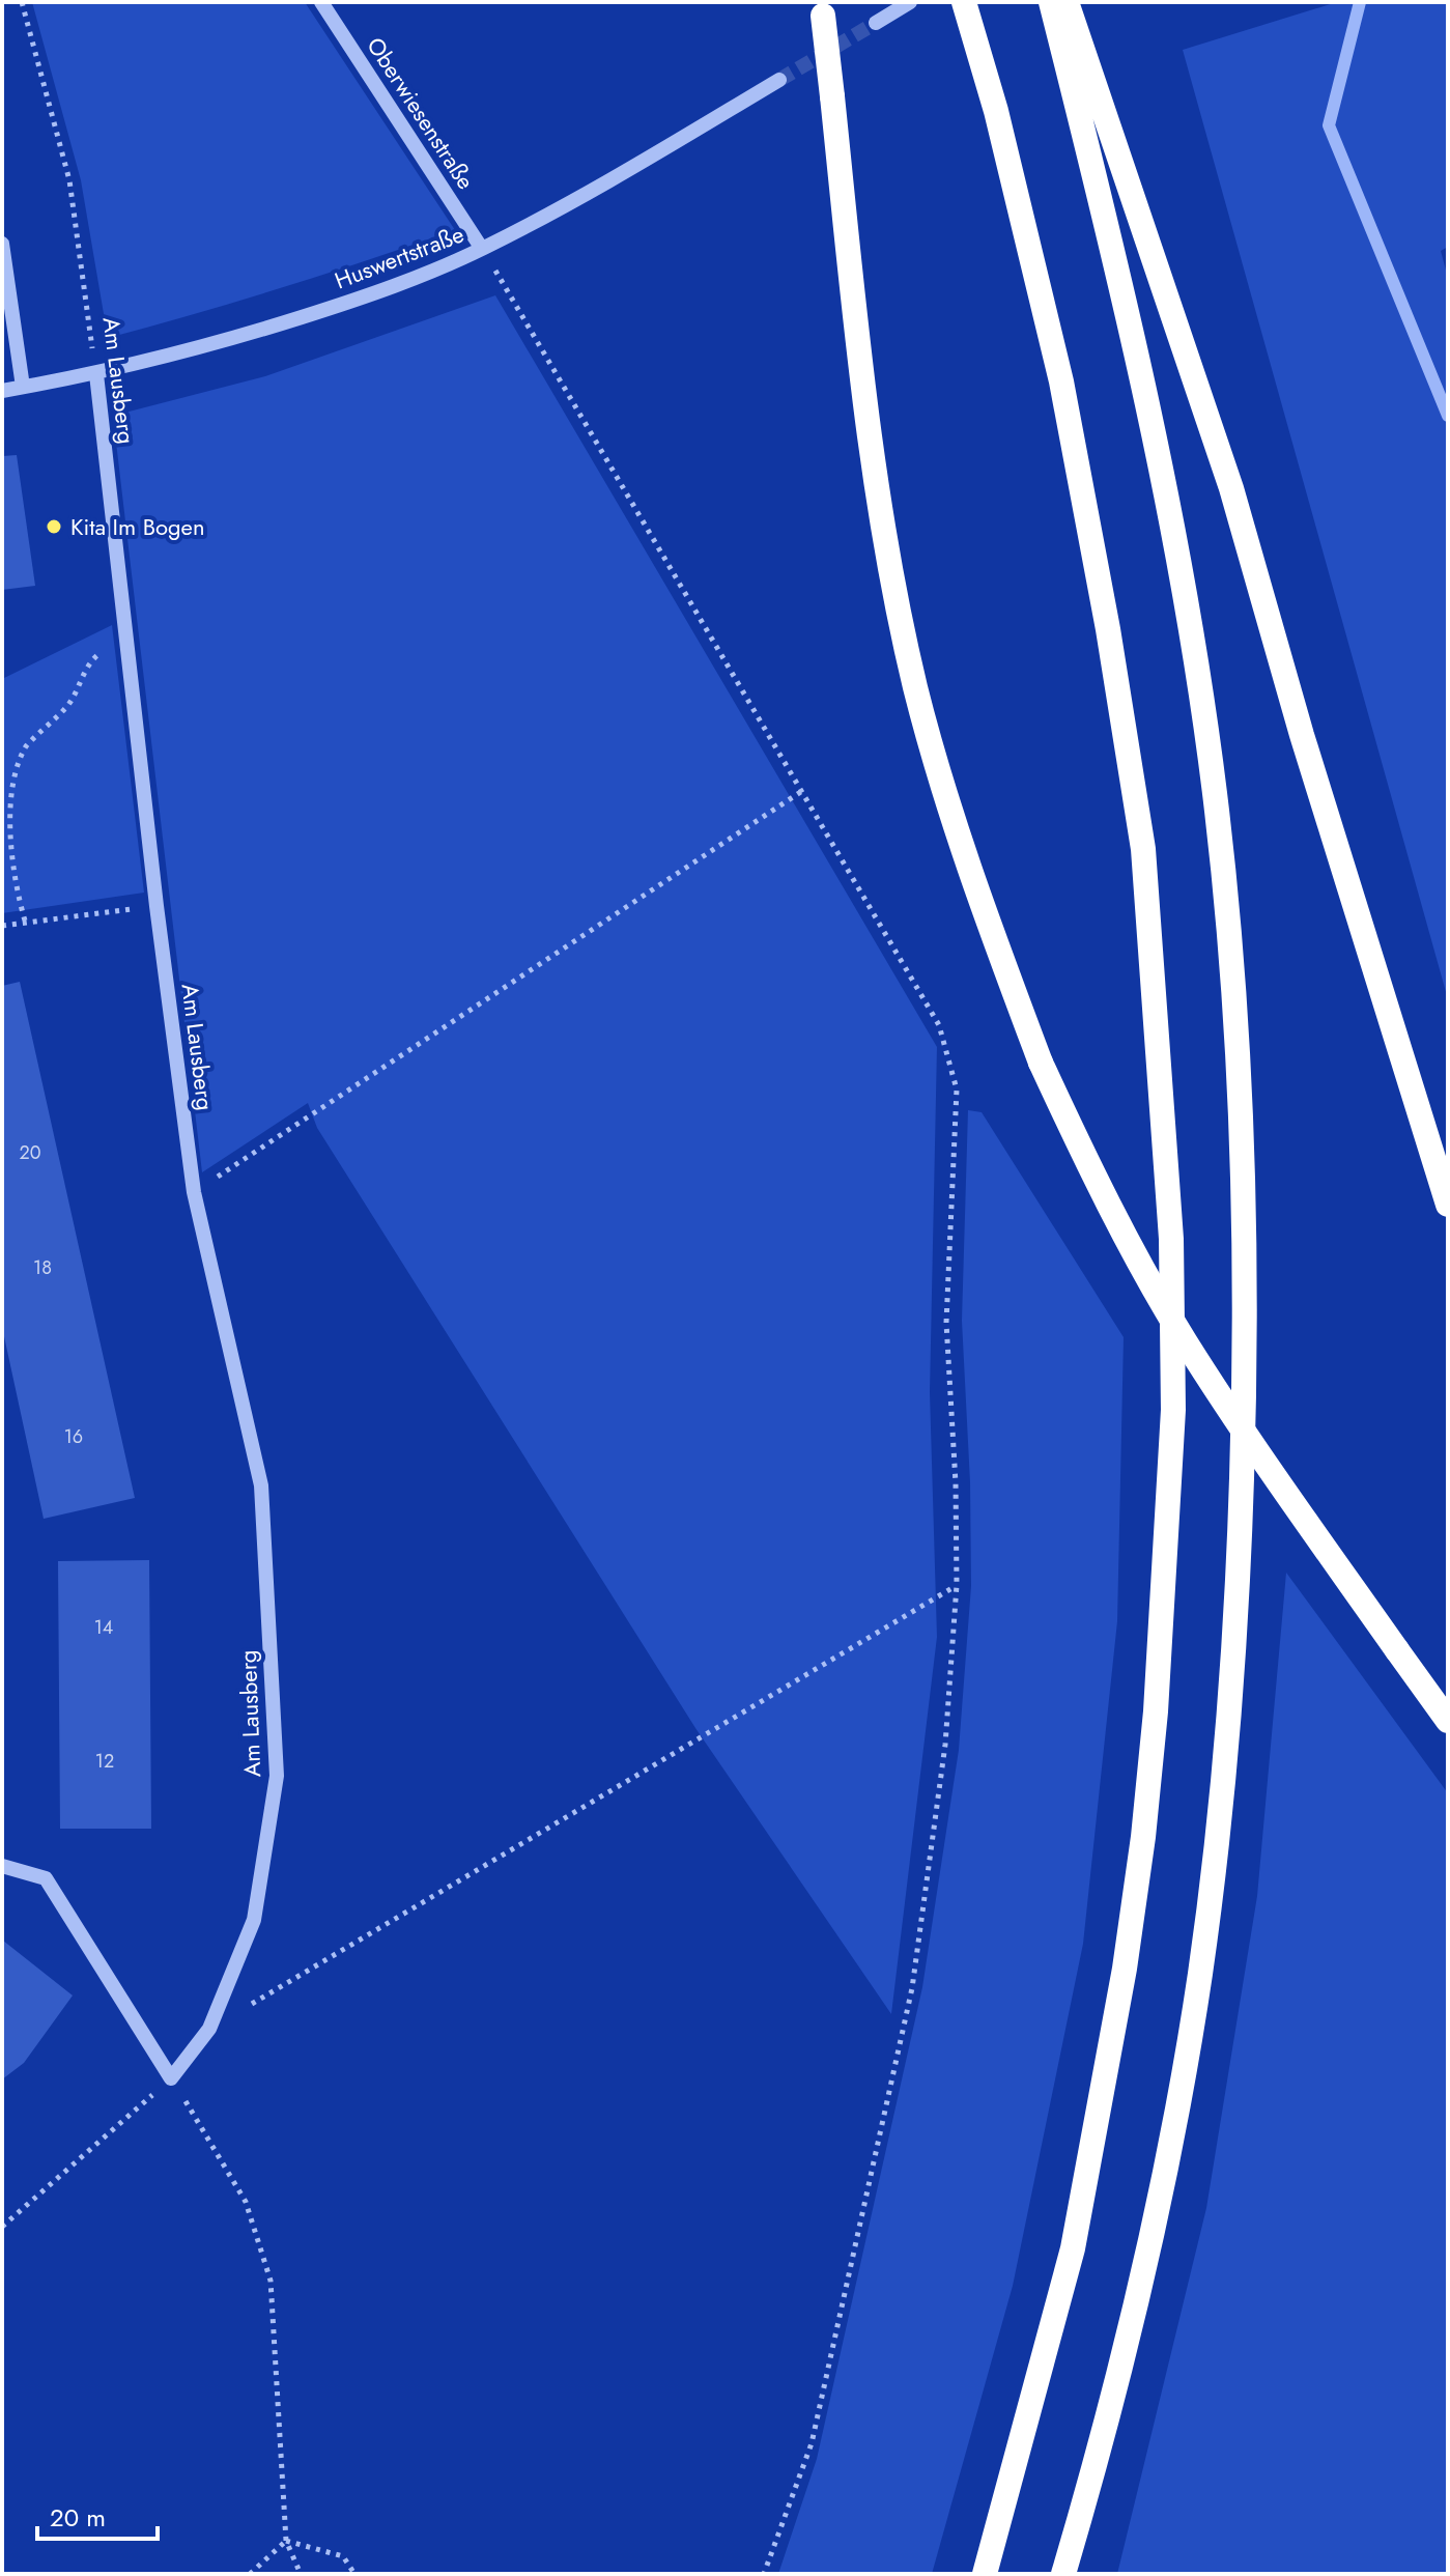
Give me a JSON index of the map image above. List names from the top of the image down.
{
  "streets": {
    "street": ["Oberwiesenstraße", "Huswertstraße", "Am Lausberg"]
  },
  "crossings": [
    ["Oberwiesenstraße", "Huswertstraße"],
    ["Huswertstraße", "Am Lausberg"]
  ],
  "places": ["Kita Im Bogen"],
  "house_numbers": [
    "20",
    "18",
    "16",
    "14",
    "12"
  ],
  "scale_bar": "20 m"
}
